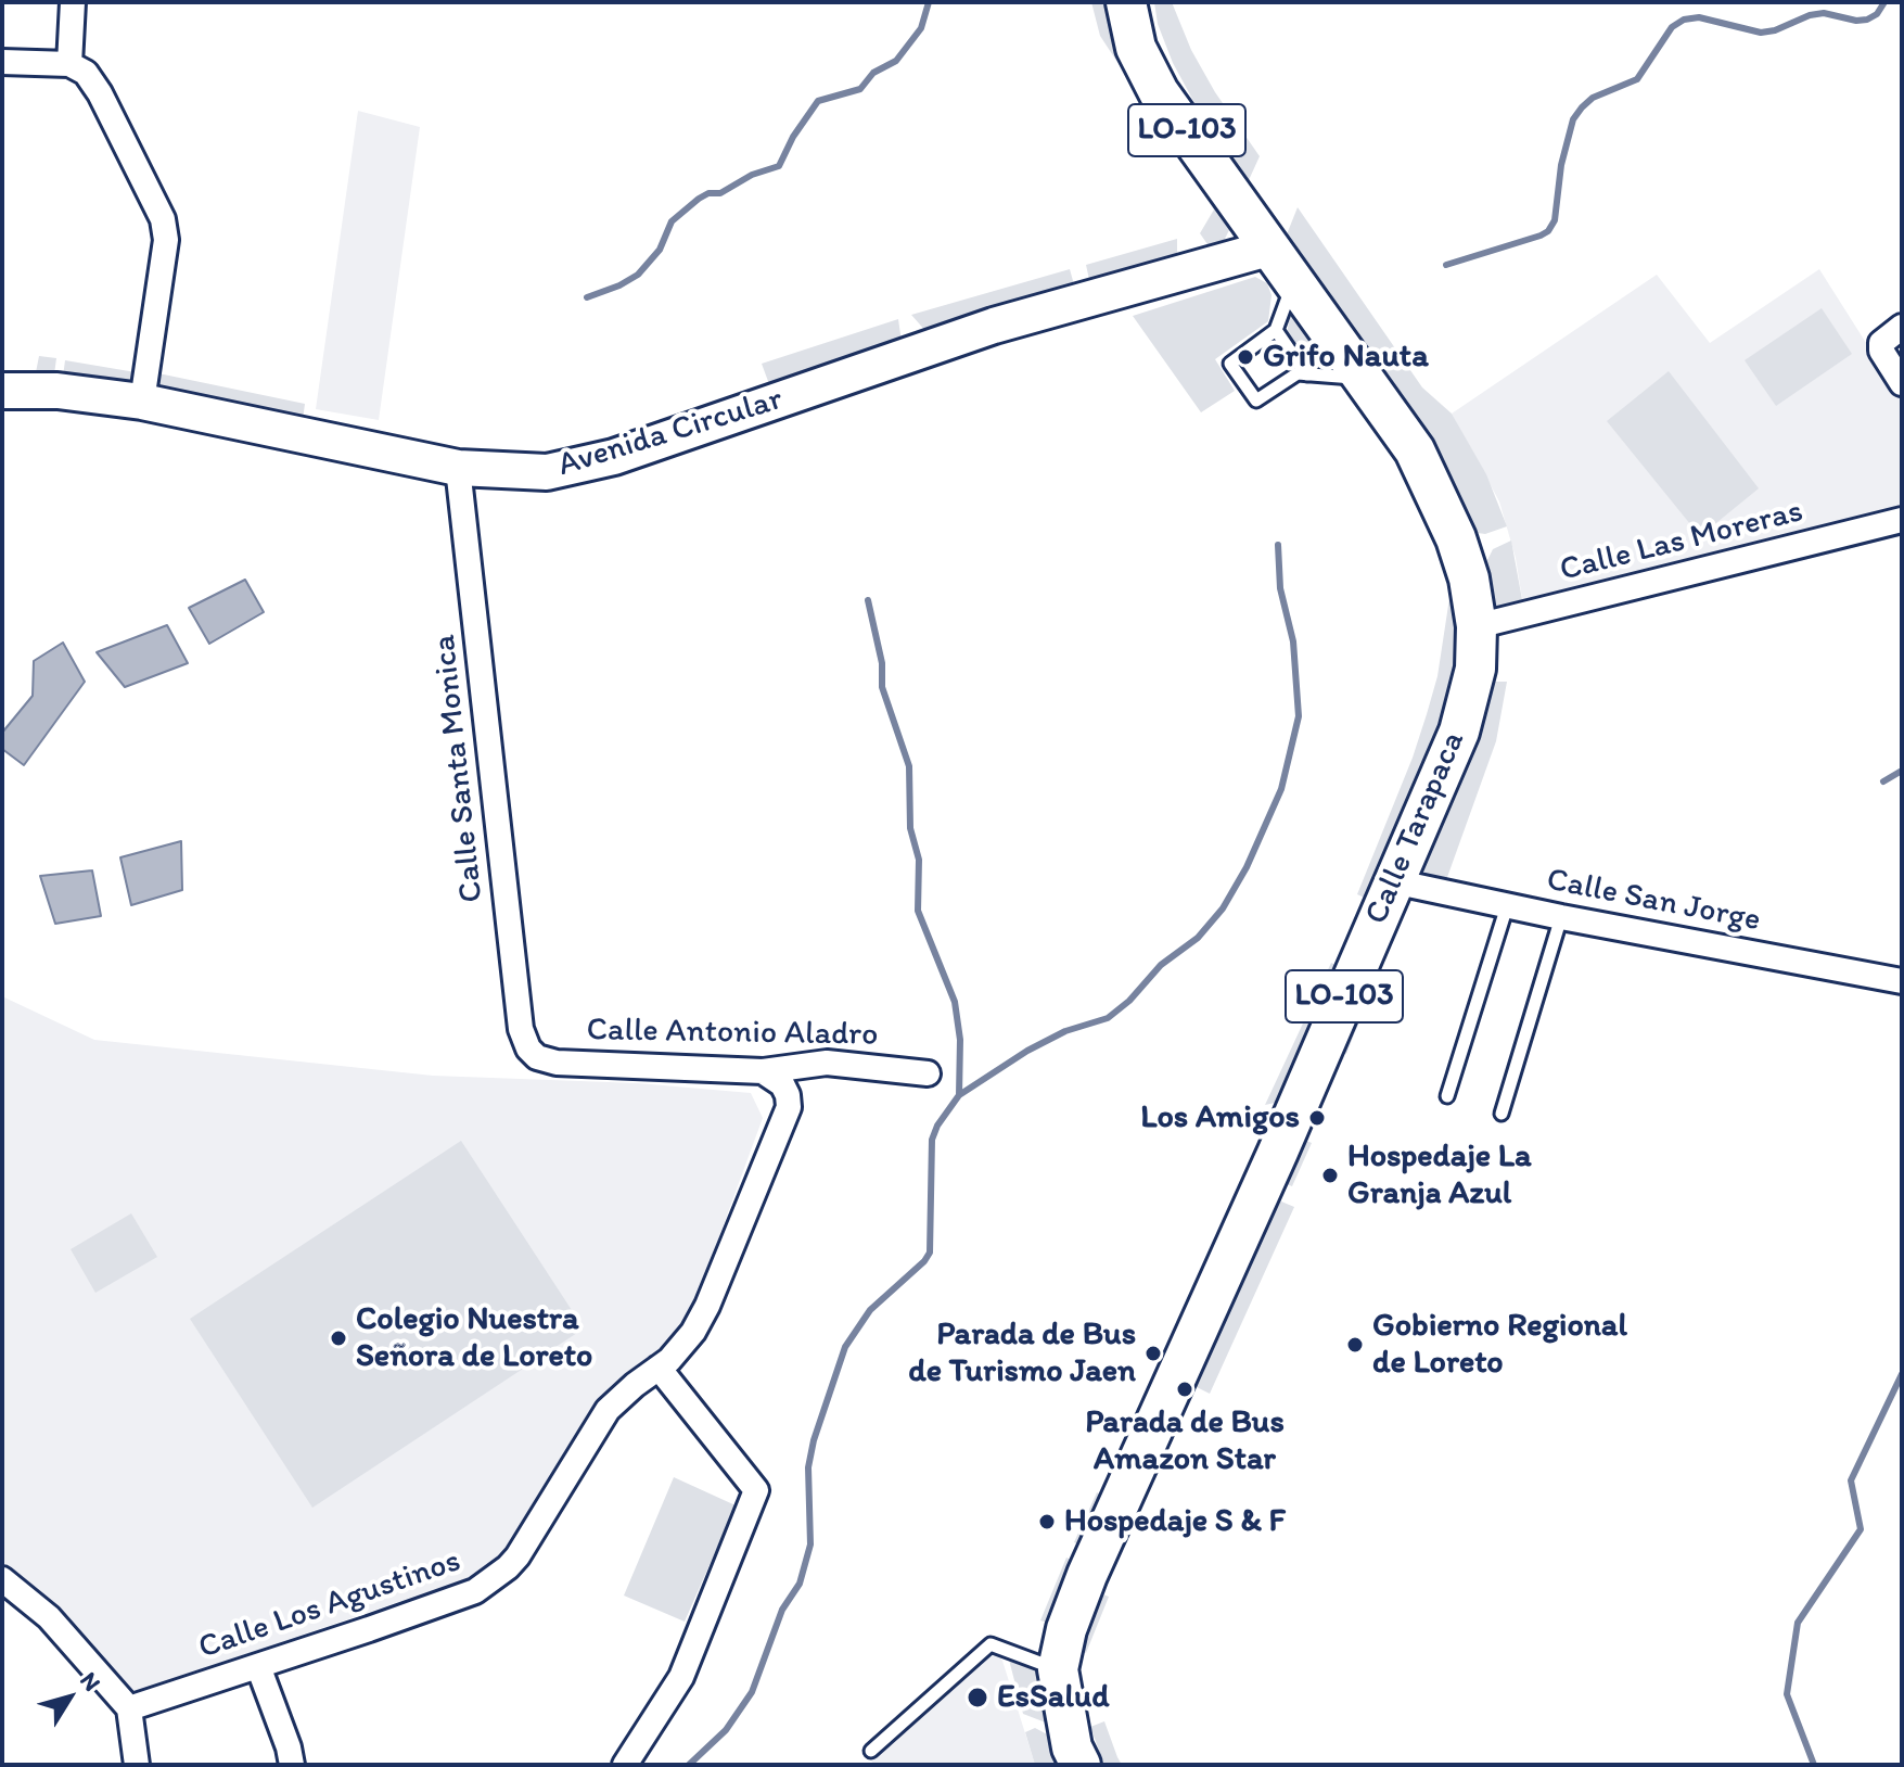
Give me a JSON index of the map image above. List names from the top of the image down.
{
  "streets": {
    "main road": ["LO-103", "Calle Tarapaca"],
    "street": [
      "Avenida Circular",
      "Calle Las Moreras",
      "Calle Santa Monica",
      "Calle San Jorge",
      "Calle Antonio Aladro",
      "Calle Los Agustinos"
    ]
  },
  "crossings": [
    ["LO-103", "Avenida Circular"],
    ["LO-103", "Calle Tarapaca"],
    ["Avenida Circular", "Calle Santa Monica"],
    ["Avenida Circular", "Calle Tarapaca"],
    ["Calle Las Moreras", "Calle Tarapaca"],
    ["Calle Santa Monica", "Calle Antonio Aladro"],
    ["Calle Tarapaca", "Calle San Jorge"],
    ["Calle Antonio Aladro", "Calle Los Agustinos"]
  ],
  "places": [
    "Grifo Nauta",
    "Los Amigos",
    "Hospedaje La Granja Azul",
    "Colegio Nuestra Señora de Loreto",
    "Gobierno Regional de Loreto",
    "Parada de Bus de Turismo Jaen",
    "Parada de Bus Amazon Star",
    "Hospedaje S & F",
    "EsSalud"
  ],
  "north": "top right"
}
